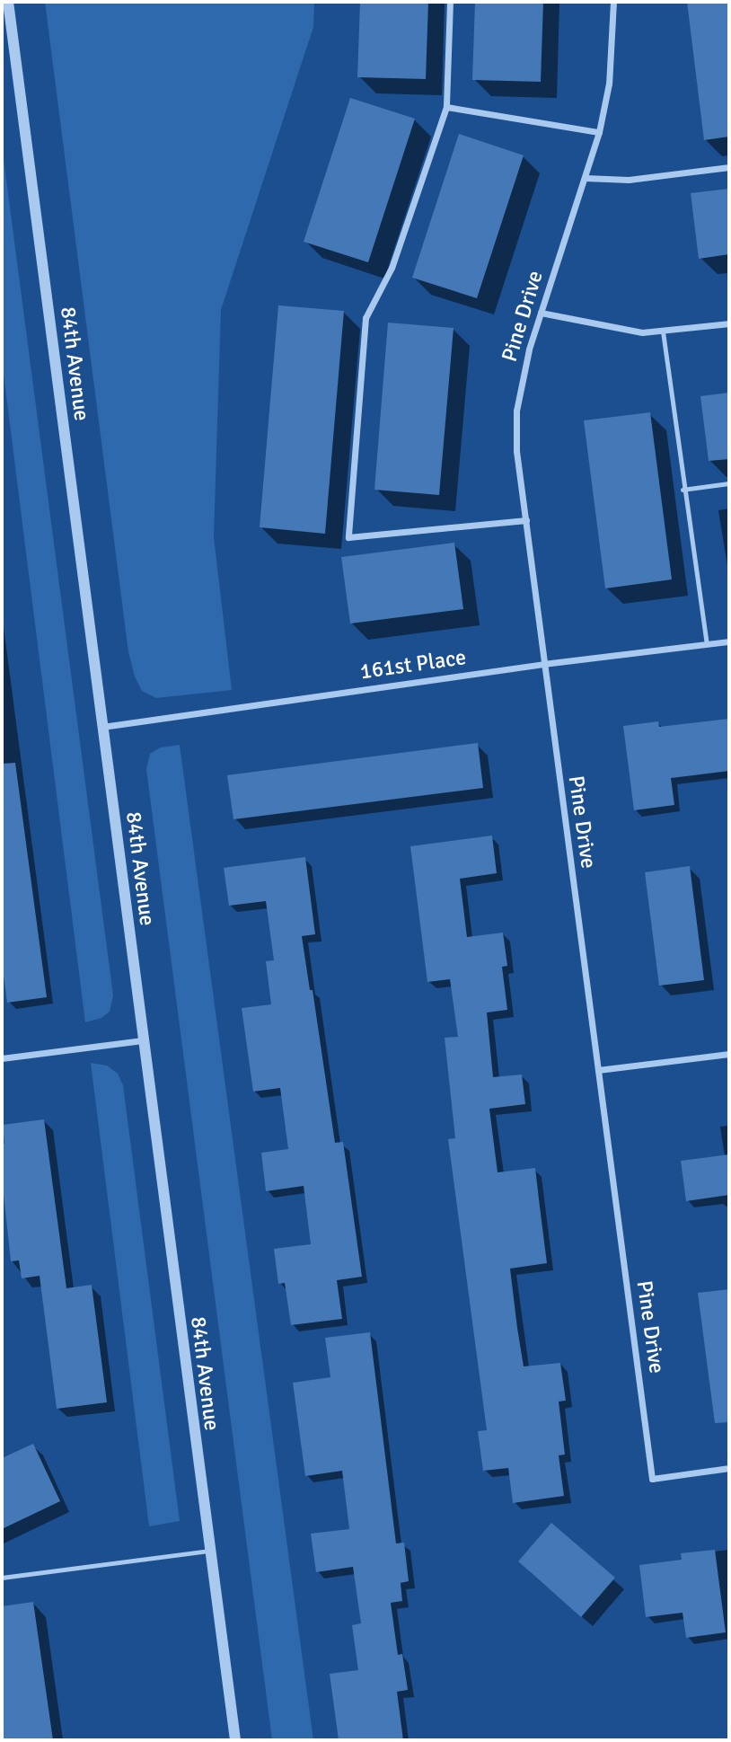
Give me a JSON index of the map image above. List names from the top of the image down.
{
  "streets": {
    "street": ["Pine Drive", "84th Avenue", "161st Place"]
  },
  "crossings": [
    ["Pine Drive", "161st Place"],
    ["84th Avenue", "161st Place"]
  ]
}
